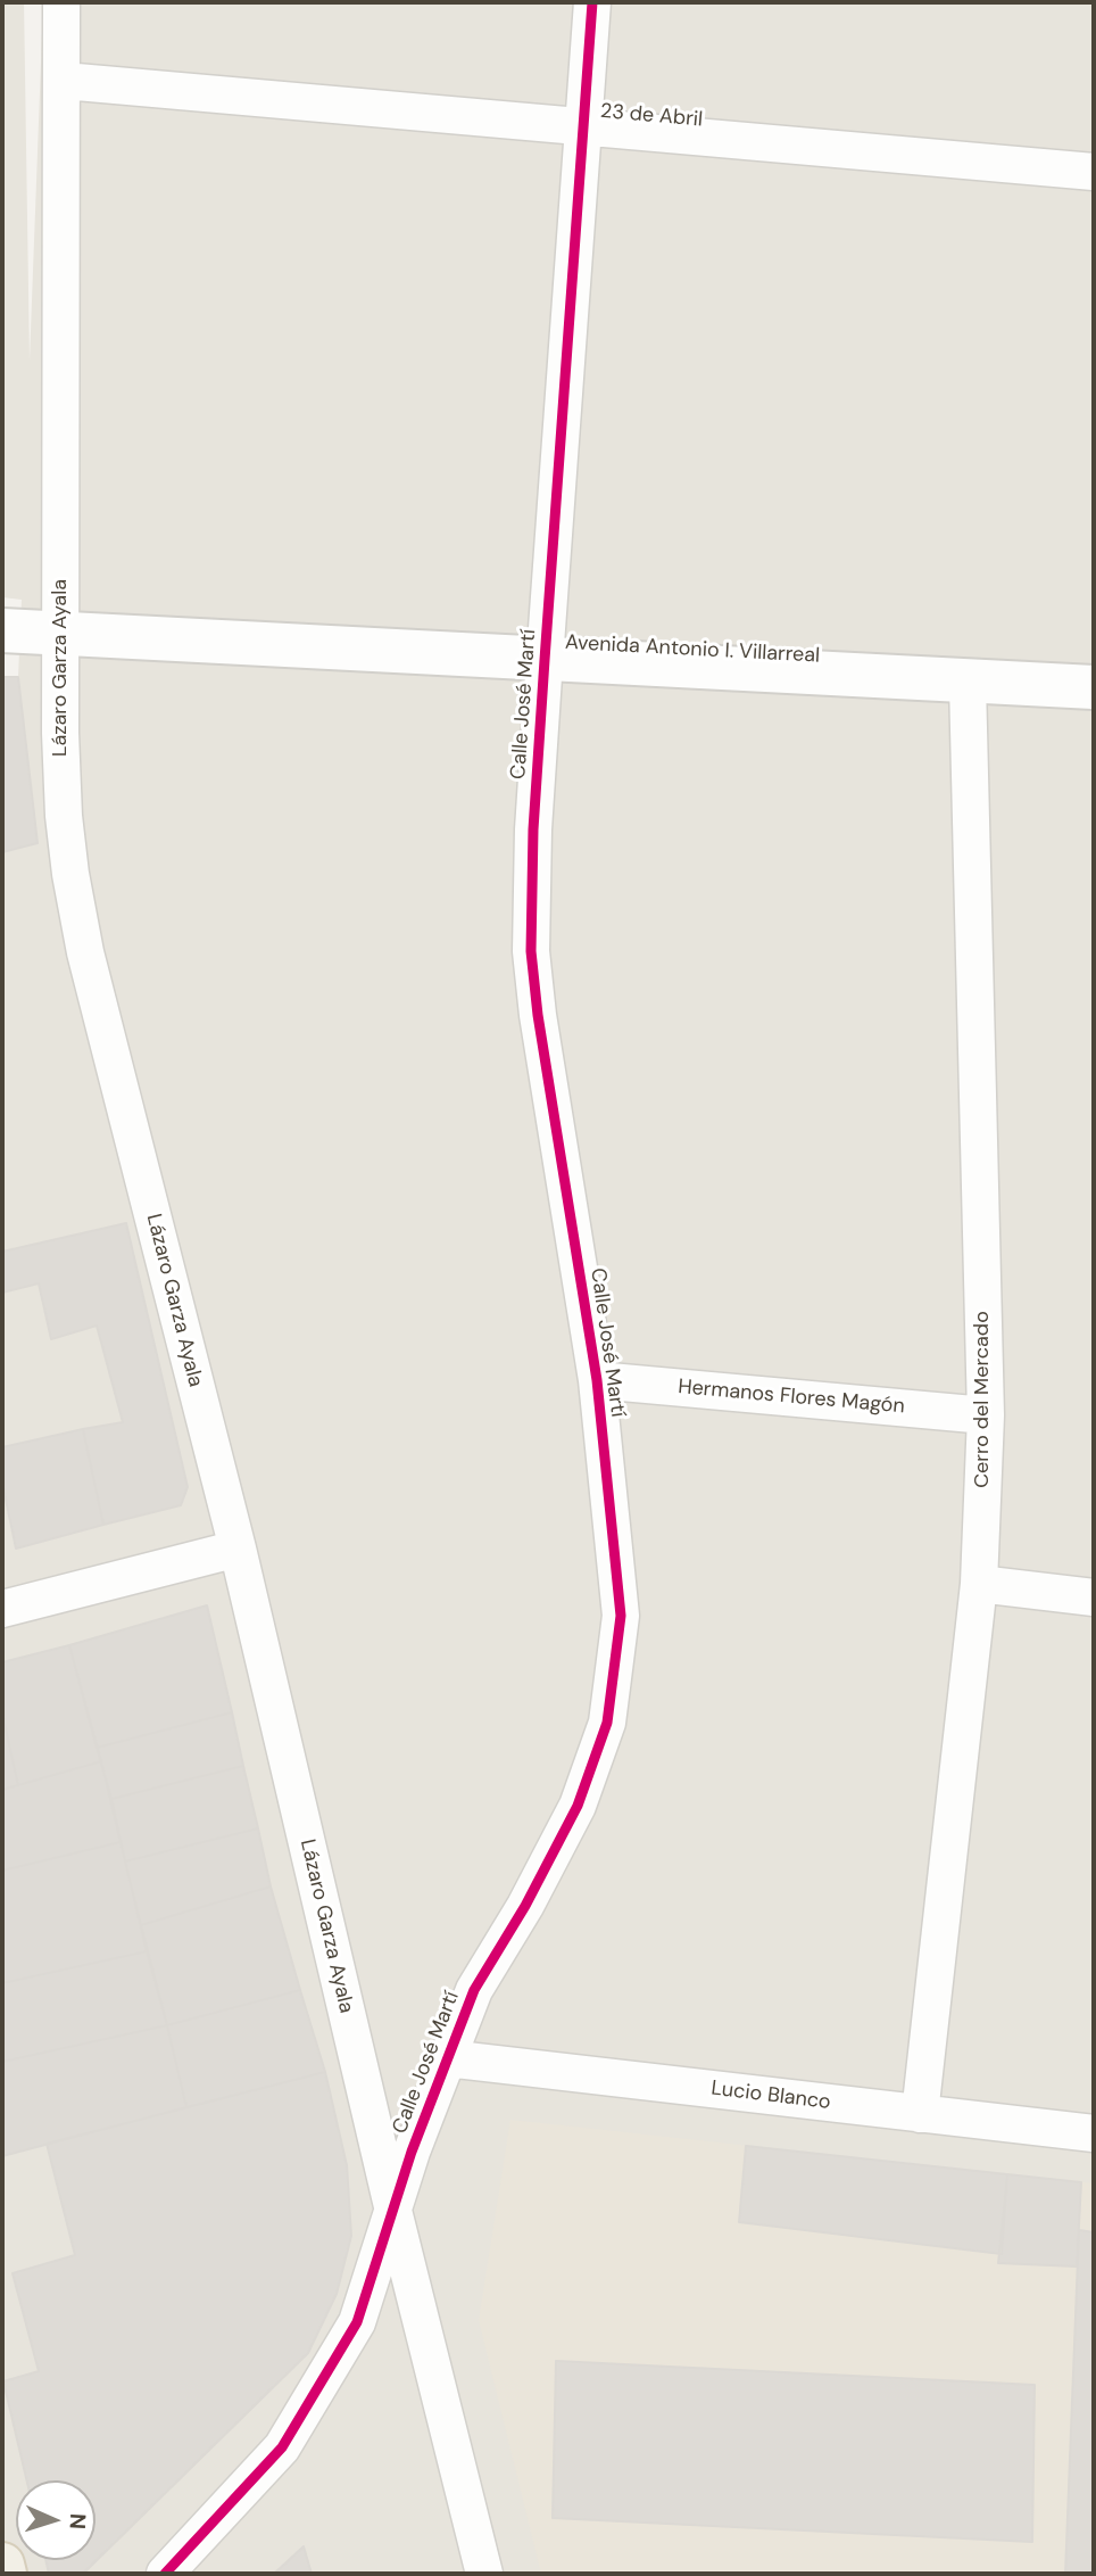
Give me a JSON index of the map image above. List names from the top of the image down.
{
  "streets": {
    "street": [
      "23 de Abril",
      "Avenida Antonio I. Villarreal",
      "Lázaro Garza Ayala",
      "Calle José Martí",
      "Hermanos Flores Magón",
      "Cerro del Mercado",
      "Lucio Blanco"
    ]
  },
  "crossings": [
    ["23 de Abril", "Lázaro Garza Ayala"],
    ["23 de Abril", "Calle José Martí"],
    ["Avenida Antonio I. Villarreal", "Lázaro Garza Ayala"],
    ["Avenida Antonio I. Villarreal", "Calle José Martí"],
    ["Avenida Antonio I. Villarreal", "Cerro del Mercado"],
    ["Lázaro Garza Ayala", "Calle José Martí"],
    ["Calle José Martí", "Hermanos Flores Magón"],
    ["Calle José Martí", "Lucio Blanco"],
    ["Hermanos Flores Magón", "Cerro del Mercado"],
    ["Cerro del Mercado", "Lucio Blanco"]
  ],
  "north": "right"
}
